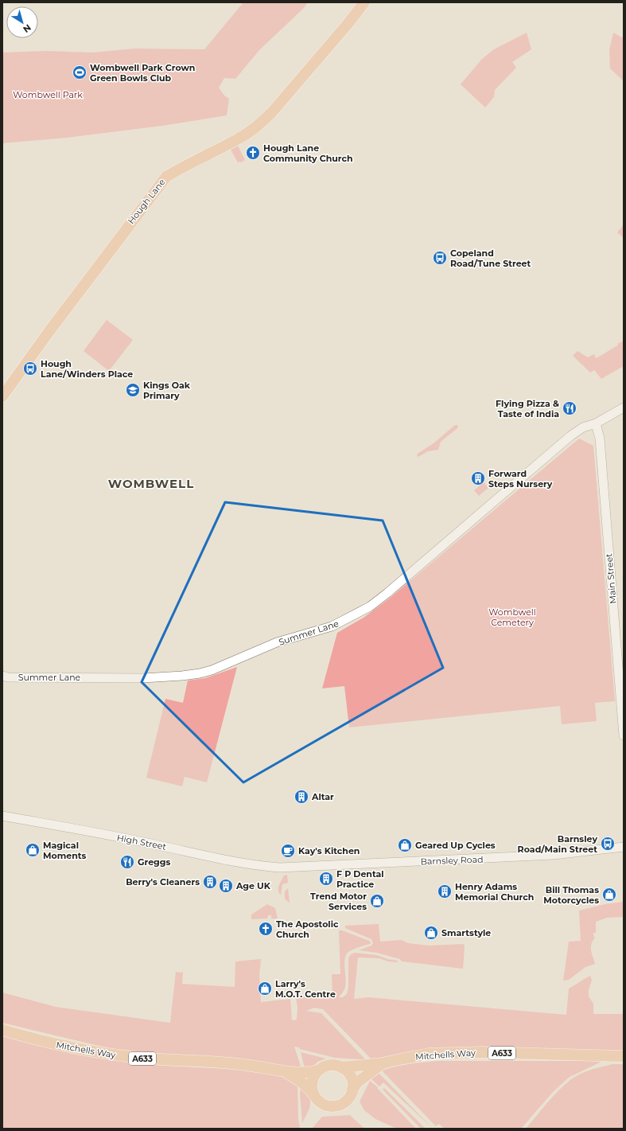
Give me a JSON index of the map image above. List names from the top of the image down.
{
  "streets": {
    "main road": ["Hough Lane", "Mitchells Way", "A633"],
    "street": [
      "Main Street",
      "Summer Lane",
      "High Street",
      "Barnsley Road"
    ]
  },
  "crossings": [
    ["Main Street", "Summer Lane"],
    ["High Street", "Barnsley Road"]
  ],
  "districts": ["WOMBWELL"],
  "parks": ["Wombwell Park", "Wombwell Cemetery"],
  "places": {
    "sports": ["Wombwell Park Crown Green Bowls Club"],
    "church": ["Hough Lane Community Church", "The Apostolic Church"],
    "bus stop": ["Copeland Road/Tune Street", "Hough Lane/Winders Place", "Barnsley Road/Main Street"],
    "school or university": ["Kings Oak Primary"],
    "restaurant": ["Flying Pizza & Taste of India", "Greggs"],
    "building": [
      "Forward Steps Nursery",
      "Altar",
      "F P Dental Practice",
      "Berry's Cleaners",
      "Age UK",
      "Henry Adams Memorial Church"
    ],
    "shop": [
      "Geared Up Cycles",
      "Magical Moments",
      "Bill Thomas Motorcycles",
      "Trend Motor Services",
      "Smartstyle",
      "Larry's M.O.T. Centre"
    ],
    "cafe": ["Kay's Kitchen"]
  },
  "north": "bottom right"
}
